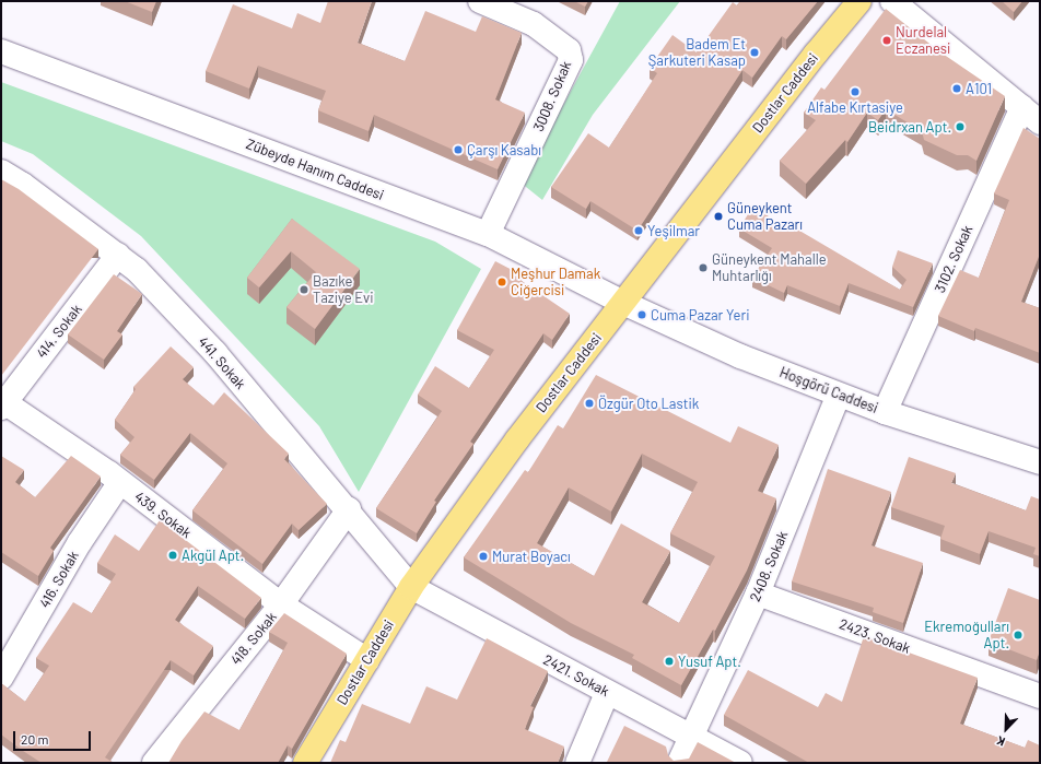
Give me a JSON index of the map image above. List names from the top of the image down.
{
  "streets": {
    "main road": ["Dostlar Caddesi"],
    "street": [
      "3008. Sokak",
      "Zübeyde Hanım Caddesi",
      "3102. Sokak",
      "414. Sokak",
      "441. Sokak",
      "Hoşgörü Caddesi",
      "439. Sokak",
      "2408. Sokak",
      "416. Sokak",
      "2423. Sokak",
      "418. Sokak",
      "2421. Sokak"
    ]
  },
  "crossings": [
    ["Dostlar Caddesi", "Zübeyde Hanım Caddesi"],
    ["Dostlar Caddesi", "441. Sokak"],
    ["Dostlar Caddesi", "Hoşgörü Caddesi"],
    ["Dostlar Caddesi", "439. Sokak"],
    ["Dostlar Caddesi", "2421. Sokak"],
    ["3008. Sokak", "Zübeyde Hanım Caddesi"],
    ["Zübeyde Hanım Caddesi", "Hoşgörü Caddesi"],
    ["3102. Sokak", "Hoşgörü Caddesi"],
    ["414. Sokak", "441. Sokak"],
    ["414. Sokak", "439. Sokak"],
    ["441. Sokak", "418. Sokak"],
    ["441. Sokak", "2421. Sokak"],
    ["Hoşgörü Caddesi", "2408. Sokak"],
    ["439. Sokak", "416. Sokak"],
    ["439. Sokak", "418. Sokak"],
    ["2408. Sokak", "2423. Sokak"],
    ["2408. Sokak", "2421. Sokak"]
  ],
  "places": [
    "Nurdelal Eczanesi",
    "Badem Et Şarkuteri Kasap",
    "A101",
    "Alfabe Kırtasiye",
    "Beidrxan Apt.",
    "Çarşı Kasabı",
    "Güneykent Cuma Pazarı",
    "Yeşilmar",
    "Güneykent Mahalle Muhtarlığı",
    "Meşhur Damak Ciğercisi",
    "Bazıke Taziye Evi",
    "Cuma Pazar Yeri",
    "Özgür Oto Lastik",
    "Akgül Apt.",
    "Murat Boyacı",
    "Ekremoğulları Apt.",
    "Yusuf Apt."
  ],
  "scale_bar": "20 m",
  "north": "bottom left"
}
